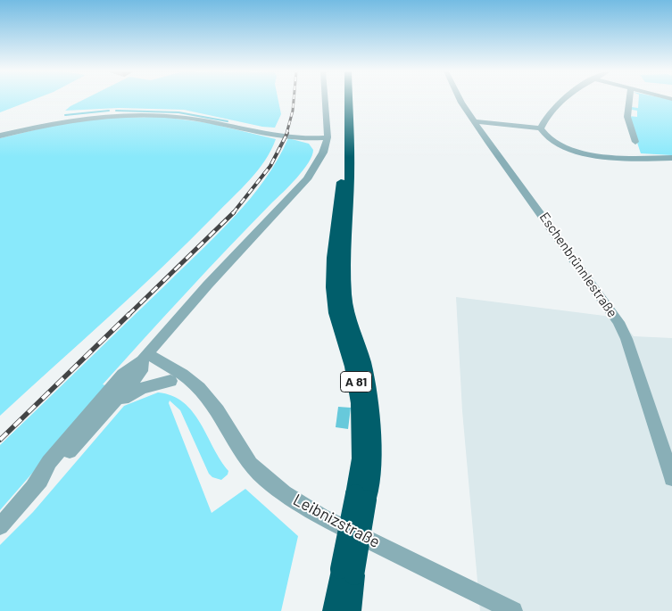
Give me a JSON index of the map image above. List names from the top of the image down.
{
  "streets": {
    "highway": ["A 81"],
    "street": ["Eschenbrünnlestraße", "Leibnizstraße"]
  }
}
